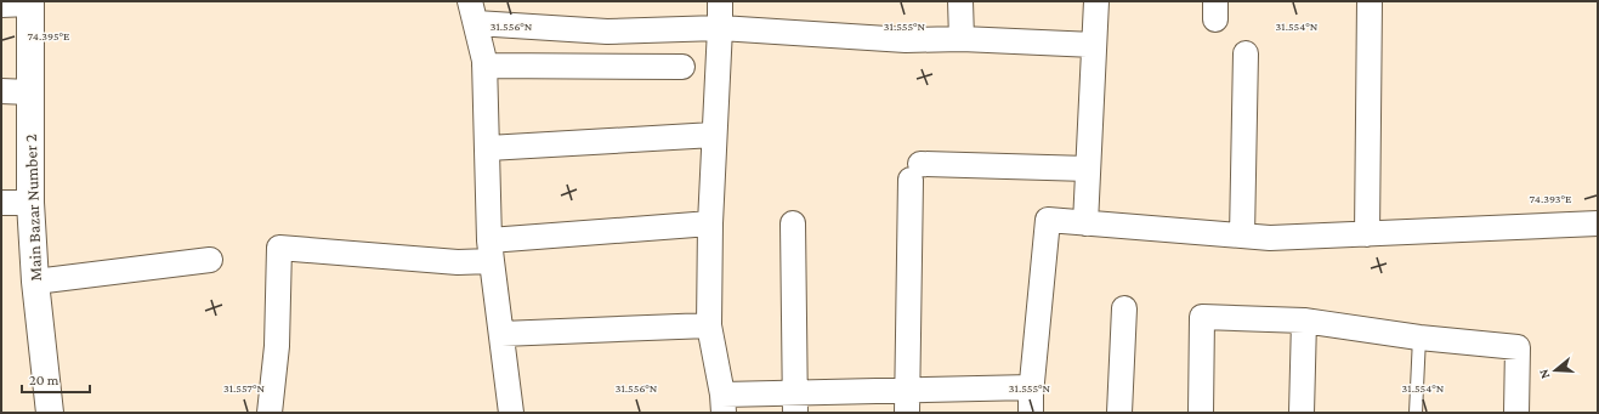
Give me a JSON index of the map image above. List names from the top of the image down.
{
  "streets": {
    "street": ["Main Bazar Number 2"]
  },
  "scale_bar": "20 m",
  "north": "left",
  "coordinates": [
    "31.556°N",
    "31.555°N",
    "31.554°N",
    "74.395°E",
    "74.393°E",
    "31.557°N"
  ]
}
